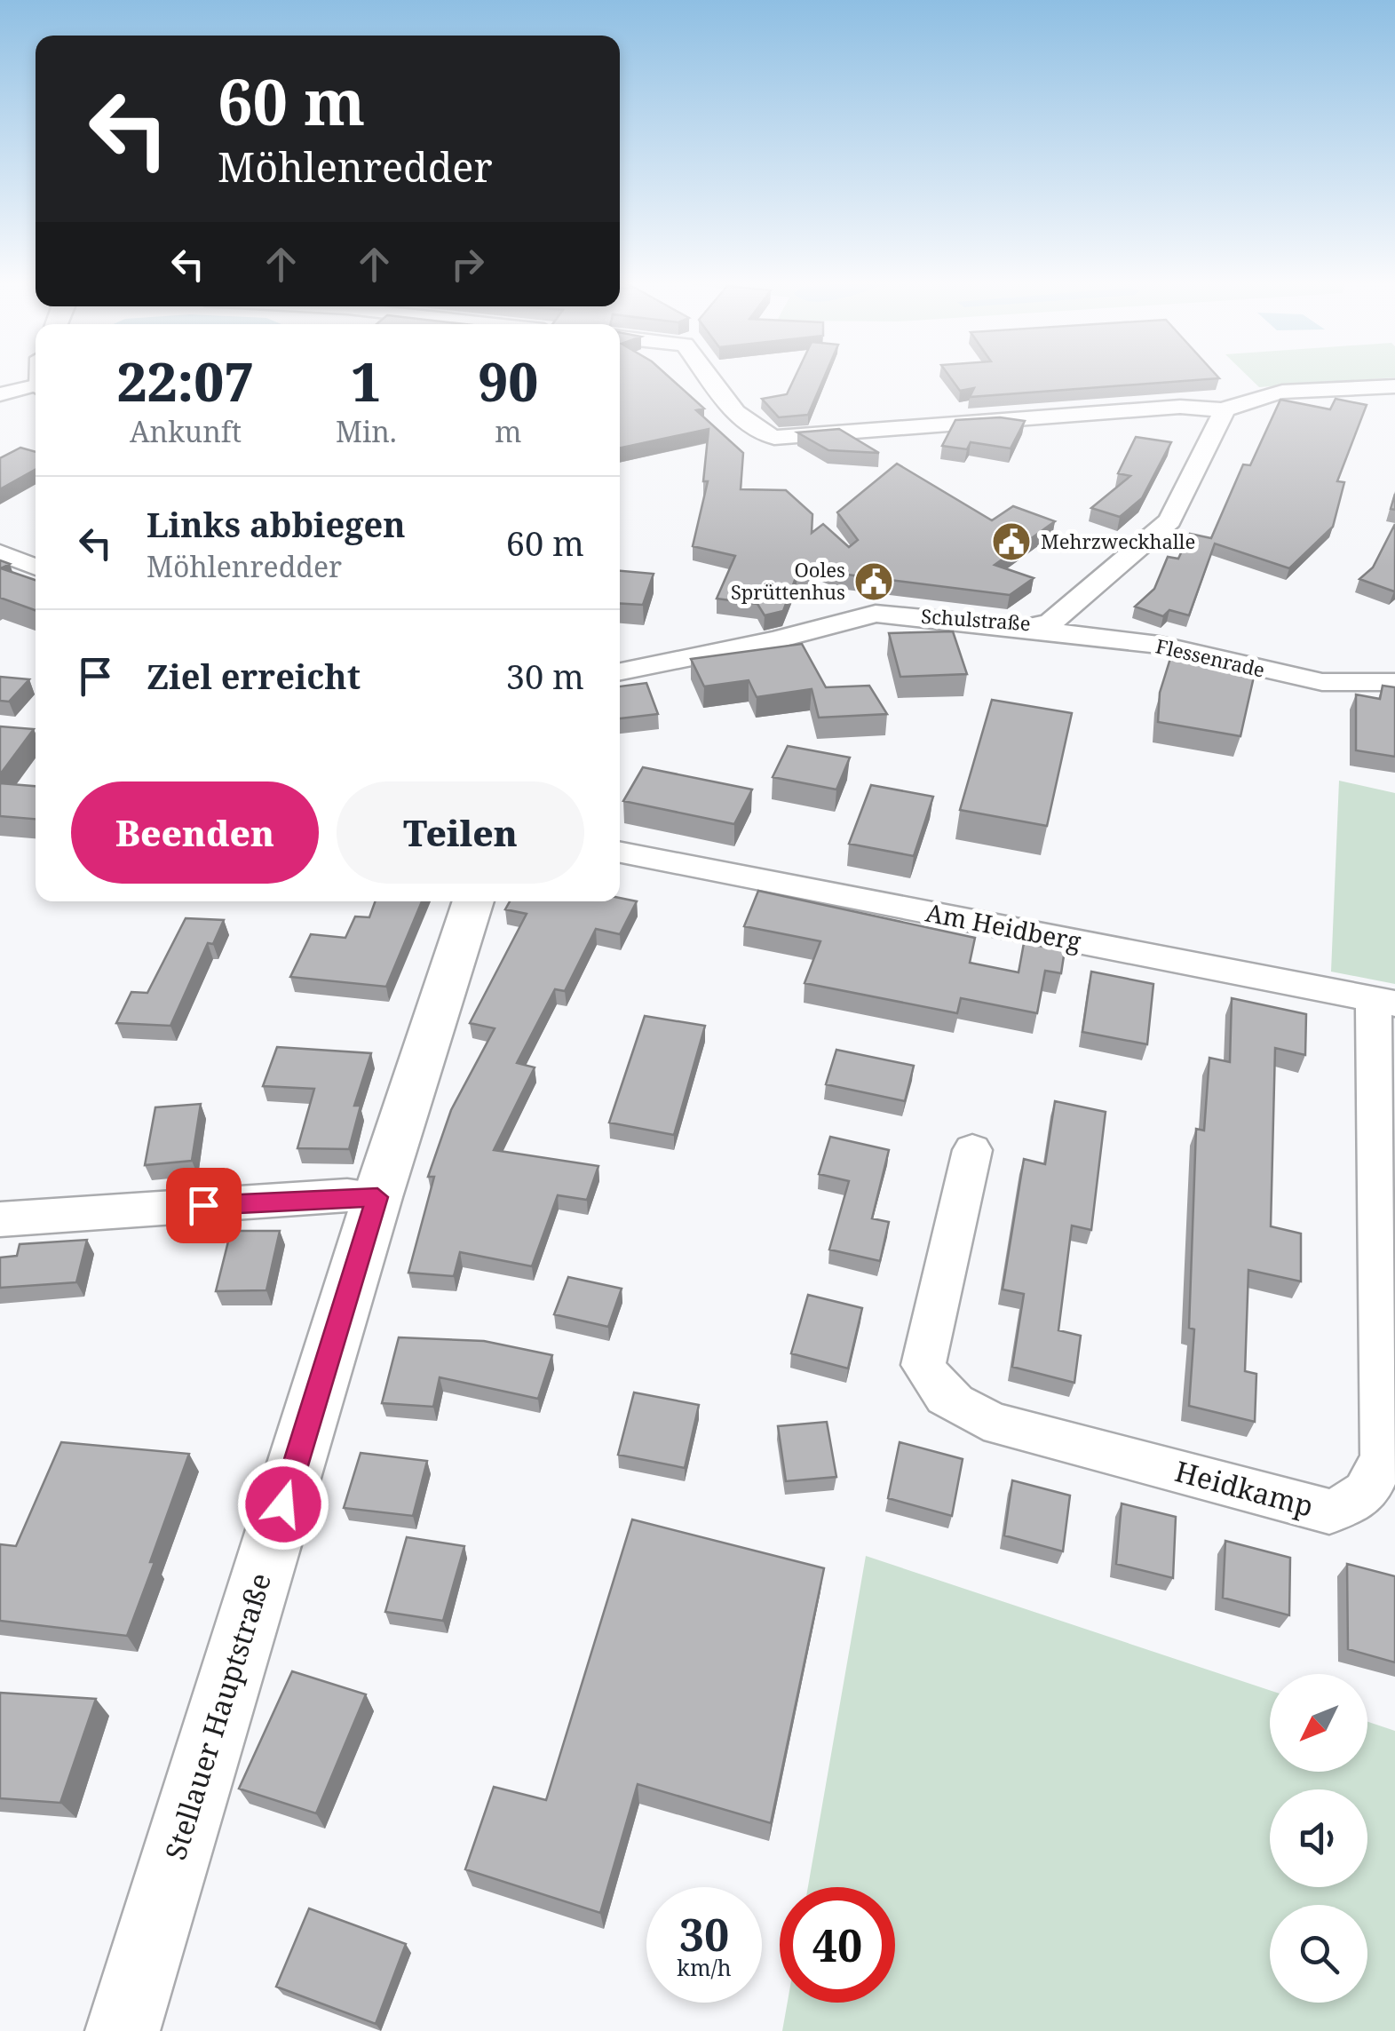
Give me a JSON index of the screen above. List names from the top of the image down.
{
  "streets": {
    "street": [
      "Schulstraße",
      "Flessenrade",
      "Am Heidberg",
      "Heidkamp",
      "Stellauer Hauptstraße"
    ]
  },
  "crossings": [
    ["Schulstraße", "Flessenrade"],
    ["Am Heidberg", "Heidkamp"]
  ],
  "places": {
    "public building": ["Mehrzweckhalle", "Ooles Sprüttenhus"]
  },
  "north": "bottom left",
  "page": {
    "turn": ["60 m", "Möhlenredder"],
    "eta": [
      "22:07",
      "Ankunft",
      "1",
      "Min.",
      "90",
      "m"
    ],
    "list": [
      {
        "name": "Links abbiegen",
        "note": "Möhlenredder",
        "value": "60 m"
      },
      {
        "name": "Ziel erreicht",
        "value": "30 m"
      }
    ],
    "buttons": ["Beenden", "Teilen"],
    "speed": "30 km/h",
    "limit": "40"
  }
}
